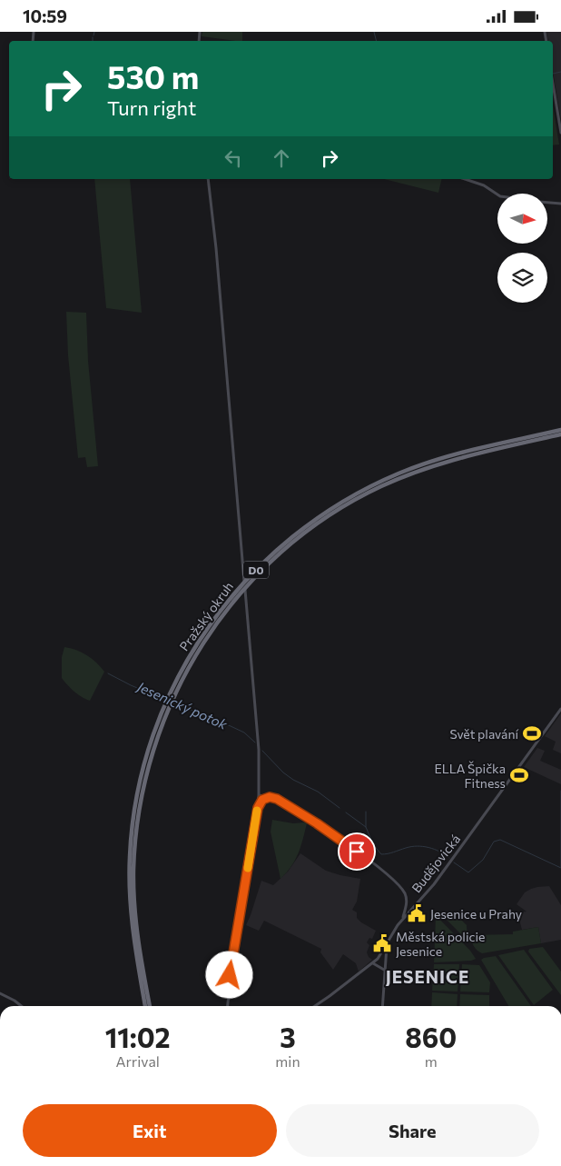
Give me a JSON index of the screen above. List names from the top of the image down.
{
  "streets": {
    "highway": ["D0", "Pražský okruh"],
    "main road": ["Budějovická"]
  },
  "districts": ["JESENICE"],
  "water": ["Jesenický potok"],
  "places": {
    "sports": ["Svět plavání", "ELLA Špička Fitness"],
    "public building": ["Jesenice u Prahy", "Městská policie Jesenice"]
  },
  "north": "right",
  "page": {
    "status": "10:59",
    "turn": ["530 m", "Turn right"],
    "eta": [
      "11:02",
      "Arrival",
      "3",
      "min",
      "860",
      "m"
    ],
    "buttons": ["Exit", "Share"]
  }
}
